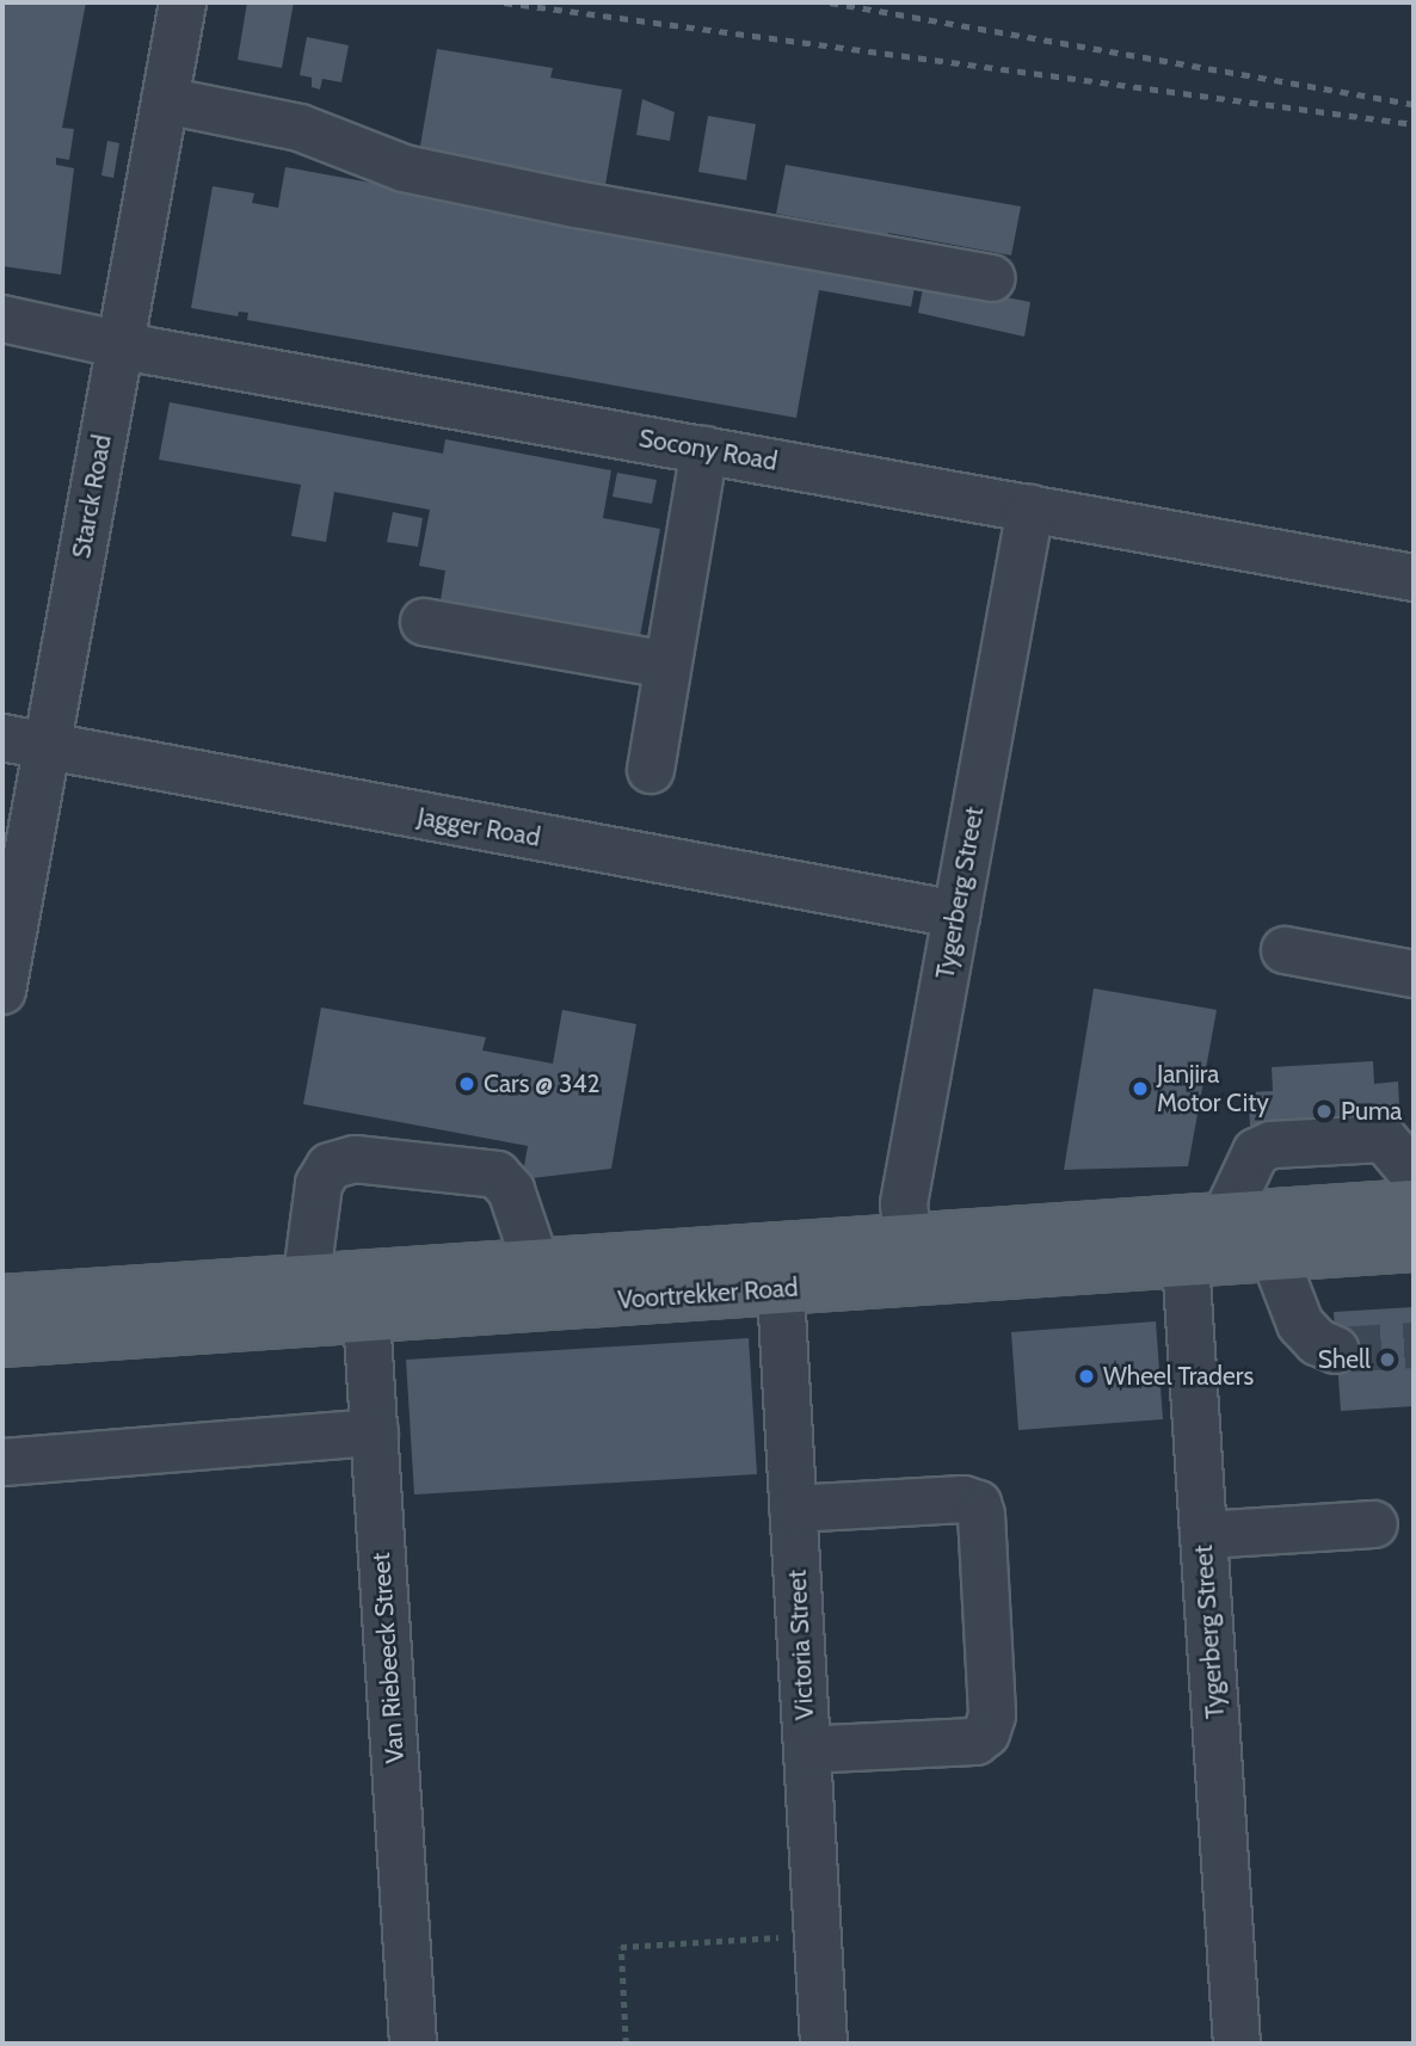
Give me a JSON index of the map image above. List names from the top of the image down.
{
  "streets": {
    "main road": ["Voortrekker Road"],
    "street": [
      "Socony Road",
      "Starck Road",
      "Jagger Road",
      "Tygerberg Street",
      "Victoria Street",
      "Van Riebeeck Street"
    ]
  },
  "crossings": [
    ["Socony Road", "Starck Road"],
    ["Socony Road", "Tygerberg Street"],
    ["Starck Road", "Jagger Road"],
    ["Jagger Road", "Tygerberg Street"],
    ["Tygerberg Street", "Voortrekker Road"],
    ["Voortrekker Road", "Victoria Street"],
    ["Voortrekker Road", "Van Riebeeck Street"]
  ],
  "places": [
    "Cars @ 342",
    "Janjira Motor City",
    "Puma",
    "Shell",
    "Wheel Traders"
  ]
}
